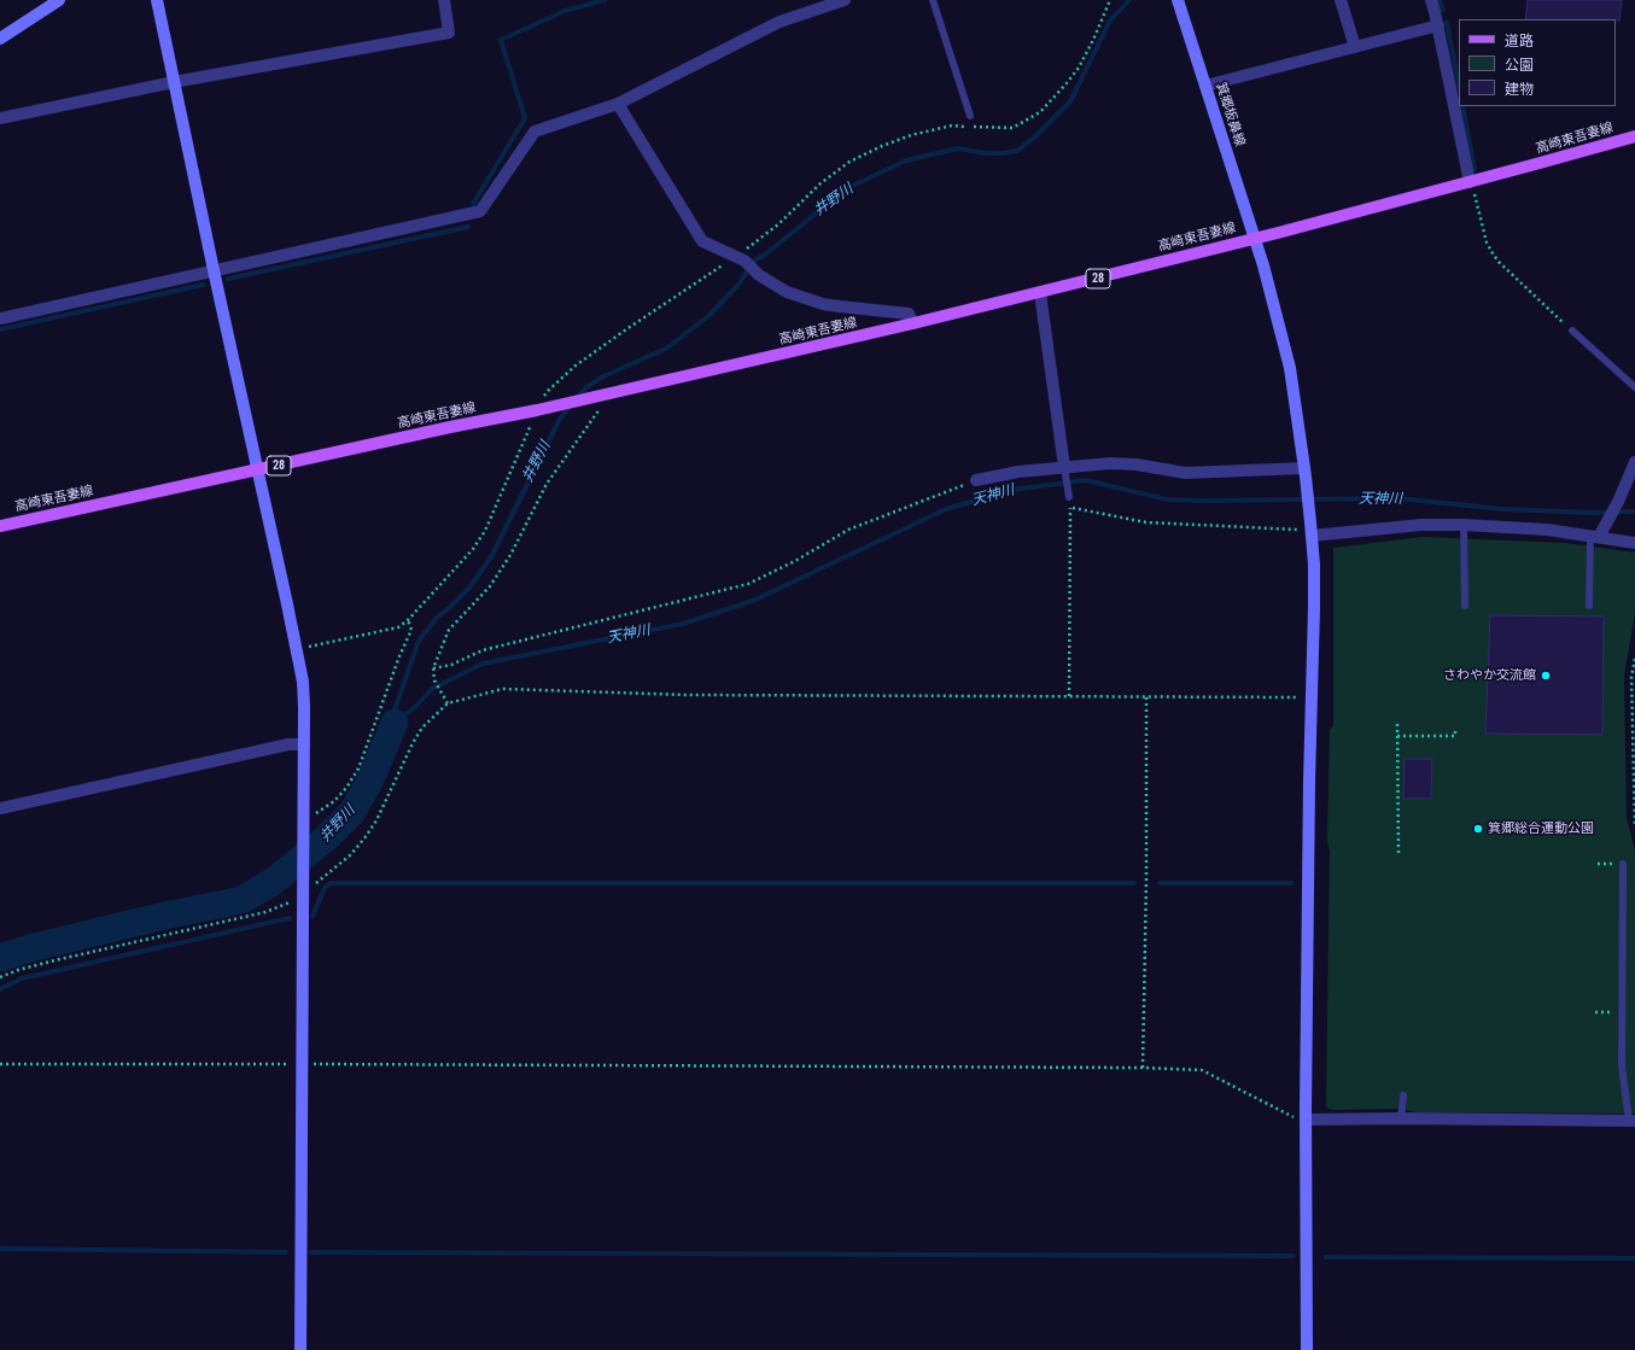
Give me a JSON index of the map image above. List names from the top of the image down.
{
  "streets": {
    "main road": ["高崎東吾妻線", "28"],
    "street": ["箕郷板鼻線"]
  },
  "crossings": [
    ["箕郷板鼻線", "高崎東吾妻線"]
  ],
  "water": ["井野川", "天神川"],
  "places": ["さわやか交流館", "箕郷総合運動公園"],
  "legend": ["道路", "公園", "建物"]
}
